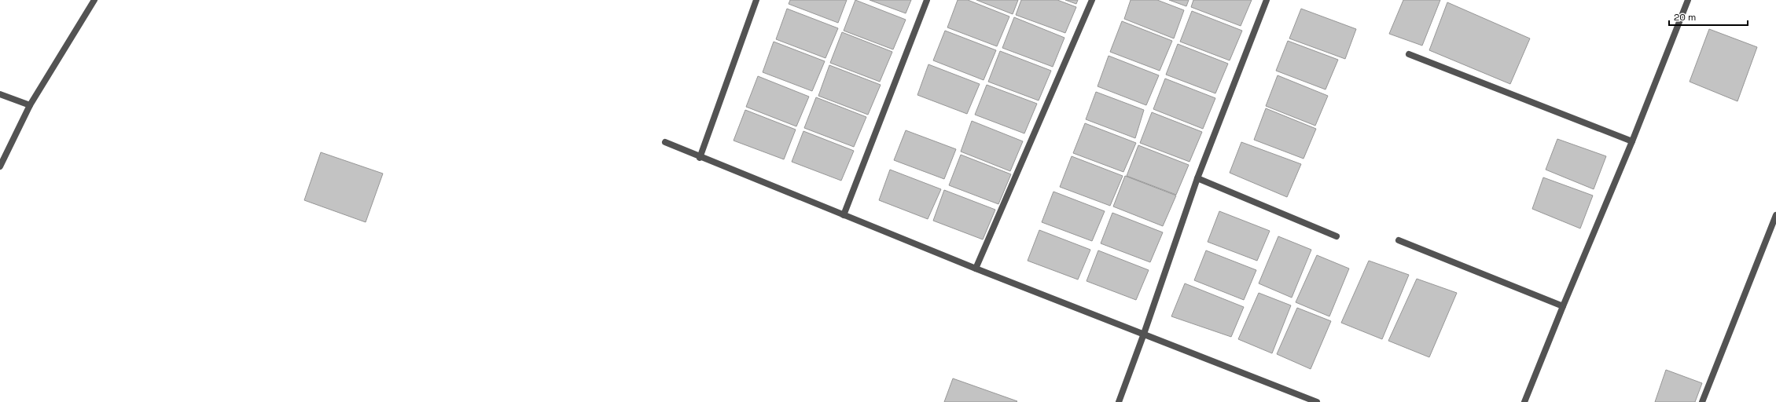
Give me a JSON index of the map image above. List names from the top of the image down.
{
  "scale_bar": "20 m"
}
